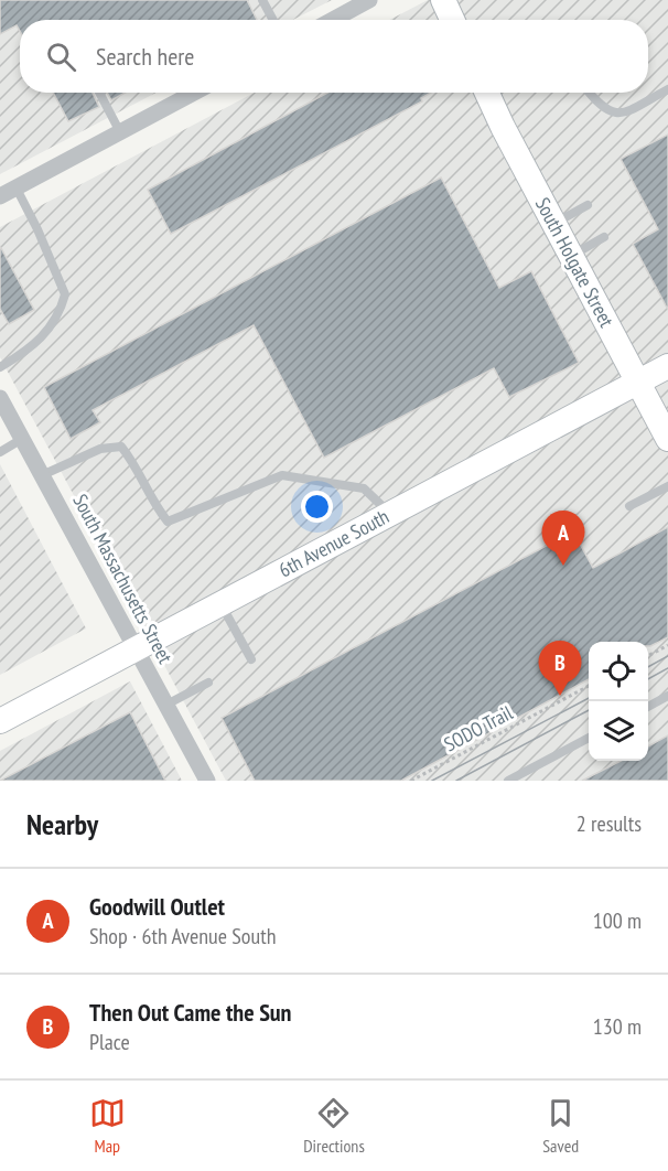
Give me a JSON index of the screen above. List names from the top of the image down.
{
  "streets": {
    "street": ["South Holgate Street", "6th Avenue South", "South Massachusetts Street"],
    "path": ["SODO Trail"]
  },
  "crossings": [
    ["South Holgate Street", "6th Avenue South"],
    ["6th Avenue South", "South Massachusetts Street"]
  ],
  "page": {
    "search": "Search here",
    "pins": ["A", "B"],
    "heading": ["Nearby", "2 results"],
    "list": [
      {
        "mark": "A",
        "name": "Goodwill Outlet",
        "note": "Shop · 6th Avenue South",
        "value": "100 m"
      },
      {
        "mark": "B",
        "name": "Then Out Came the Sun",
        "note": "Place",
        "value": "130 m"
      }
    ],
    "nav": ["Map", "Directions", "Saved"]
  }
}
